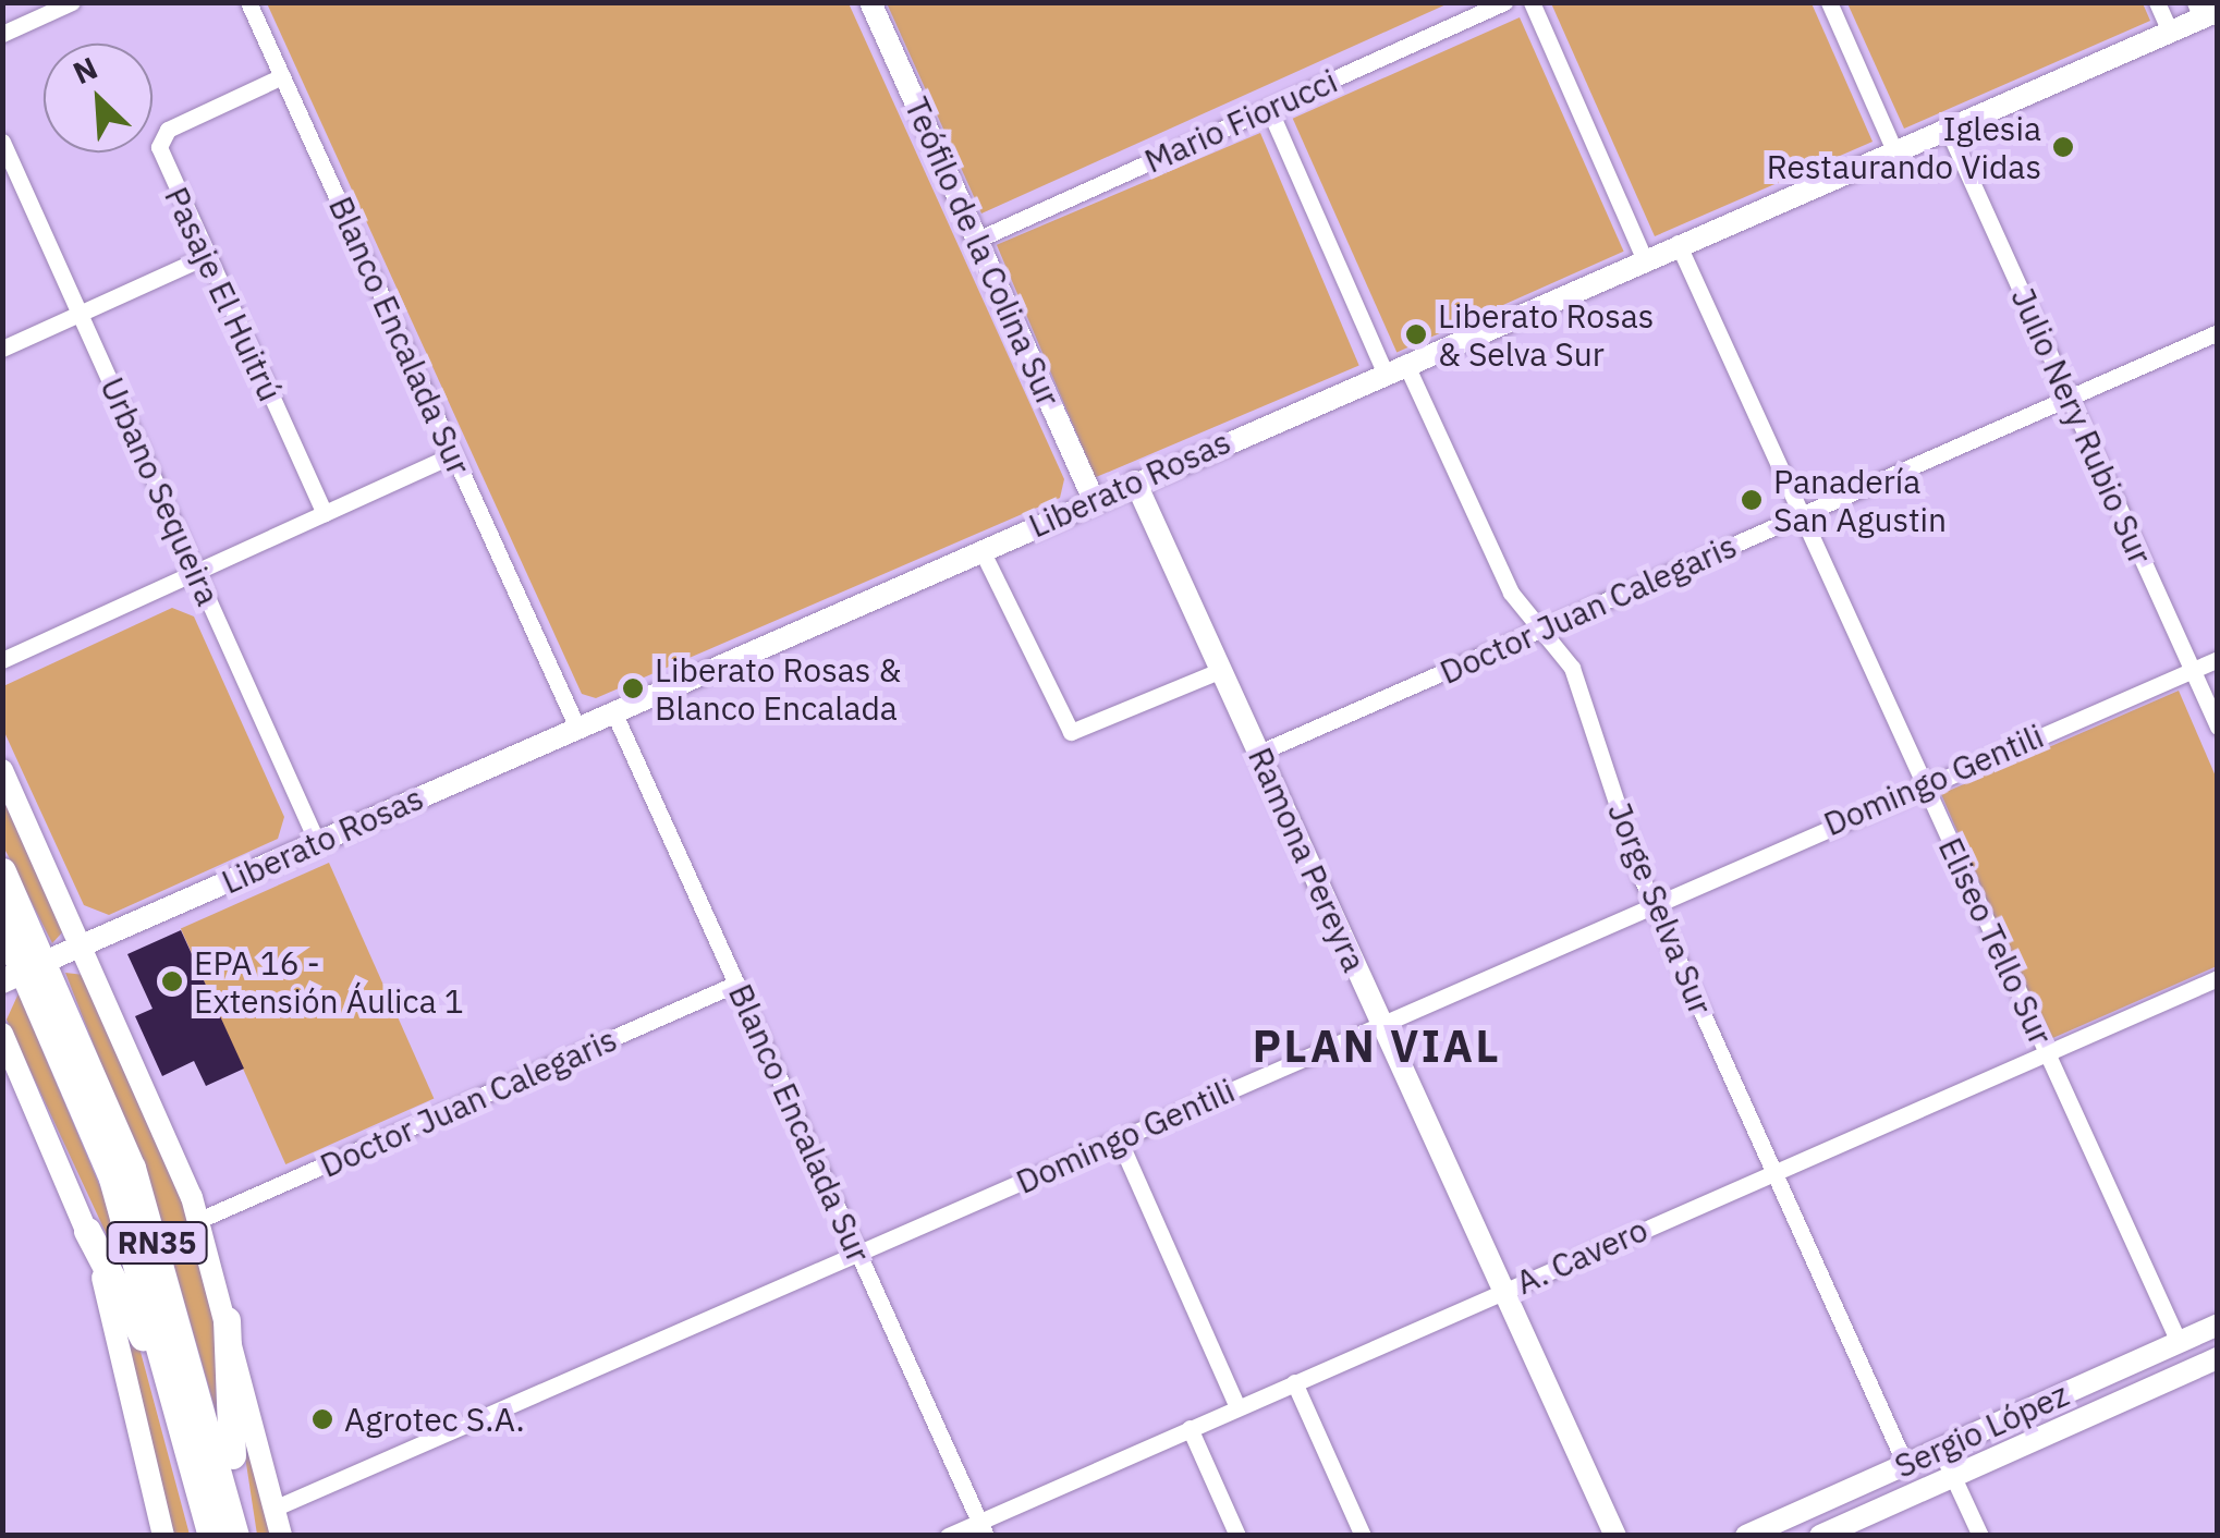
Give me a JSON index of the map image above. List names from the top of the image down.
{
  "streets": {
    "highway": ["RN35"],
    "street": [
      "Mario Fiorucci",
      "Teófilo de la Colina Sur",
      "Pasaje El Huitrú",
      "Blanco Encalada Sur",
      "Julio Nery Rubio Sur",
      "Liberato Rosas",
      "Urbano Sequeira",
      "Doctor Juan Calegaris",
      "Domingo Gentili",
      "Ramona Pereyra",
      "Jorge Selva Sur",
      "Eliseo Tello Sur",
      "A. Cavero",
      "Sergio López"
    ]
  },
  "crossings": [
    ["Mario Fiorucci", "Teófilo de la Colina Sur"],
    ["Mario Fiorucci", "Jorge Selva Sur"],
    ["Teófilo de la Colina Sur", "Liberato Rosas"],
    ["Pasaje El Huitrú", "Blanco Encalada Sur"],
    ["Blanco Encalada Sur", "Liberato Rosas"],
    ["Blanco Encalada Sur", "Doctor Juan Calegaris"],
    ["Blanco Encalada Sur", "Domingo Gentili"],
    ["Blanco Encalada Sur", "A. Cavero"],
    ["Julio Nery Rubio Sur", "Liberato Rosas"],
    ["Julio Nery Rubio Sur", "Doctor Juan Calegaris"],
    ["Julio Nery Rubio Sur", "Domingo Gentili"],
    ["Liberato Rosas", "Urbano Sequeira"],
    ["Liberato Rosas", "Ramona Pereyra"],
    ["Liberato Rosas", "Jorge Selva Sur"],
    ["Liberato Rosas", "Eliseo Tello Sur"],
    ["Liberato Rosas", "RN35"],
    ["Doctor Juan Calegaris", "Ramona Pereyra"],
    ["Doctor Juan Calegaris", "Jorge Selva Sur"],
    ["Doctor Juan Calegaris", "Eliseo Tello Sur"],
    ["Domingo Gentili", "Ramona Pereyra"],
    ["Domingo Gentili", "Jorge Selva Sur"],
    ["Domingo Gentili", "Eliseo Tello Sur"],
    ["Ramona Pereyra", "A. Cavero"],
    ["Jorge Selva Sur", "A. Cavero"],
    ["Jorge Selva Sur", "Sergio López"],
    ["Eliseo Tello Sur", "A. Cavero"],
    ["Eliseo Tello Sur", "Sergio López"]
  ],
  "districts": ["PLAN VIAL"],
  "places": [
    "Iglesia Restaurando Vidas",
    "Liberato Rosas & Selva Sur",
    "Panadería San Agustin",
    "Liberato Rosas & Blanco Encalada",
    "EPA 16 - Extensión Áulica 1",
    "Agrotec S.A."
  ],
  "north": "top left"
}
